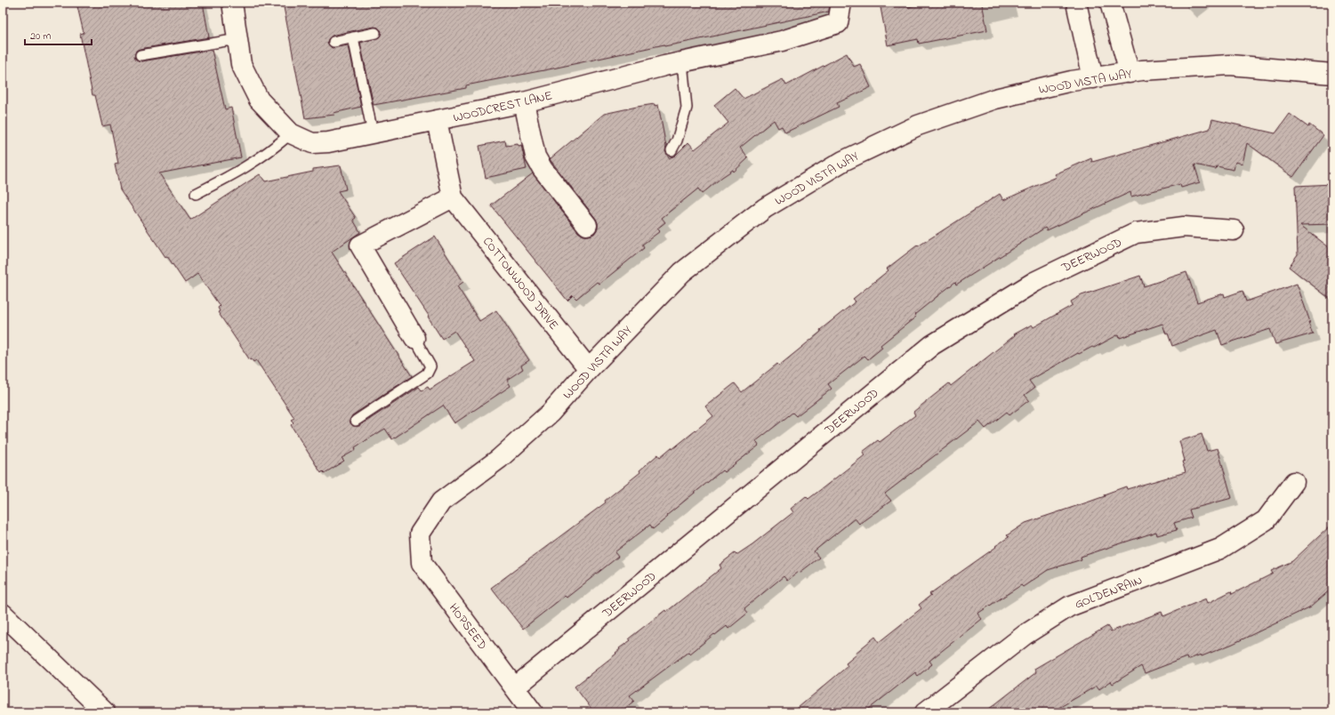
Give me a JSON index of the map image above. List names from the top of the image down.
{
  "streets": {
    "main road": [
      "WOOD VISTA WAY",
      "WOODCREST LANE",
      "DEERWOOD",
      "COTTONWOOD DRIVE",
      "GOLDENRAIN",
      "HOPSEED"
    ]
  },
  "crossings": [
    ["WOOD VISTA WAY", "COTTONWOOD DRIVE"],
    ["WOOD VISTA WAY", "HOPSEED"],
    ["WOODCREST LANE", "COTTONWOOD DRIVE"],
    ["DEERWOOD", "HOPSEED"]
  ],
  "scale_bar": "20 m"
}
